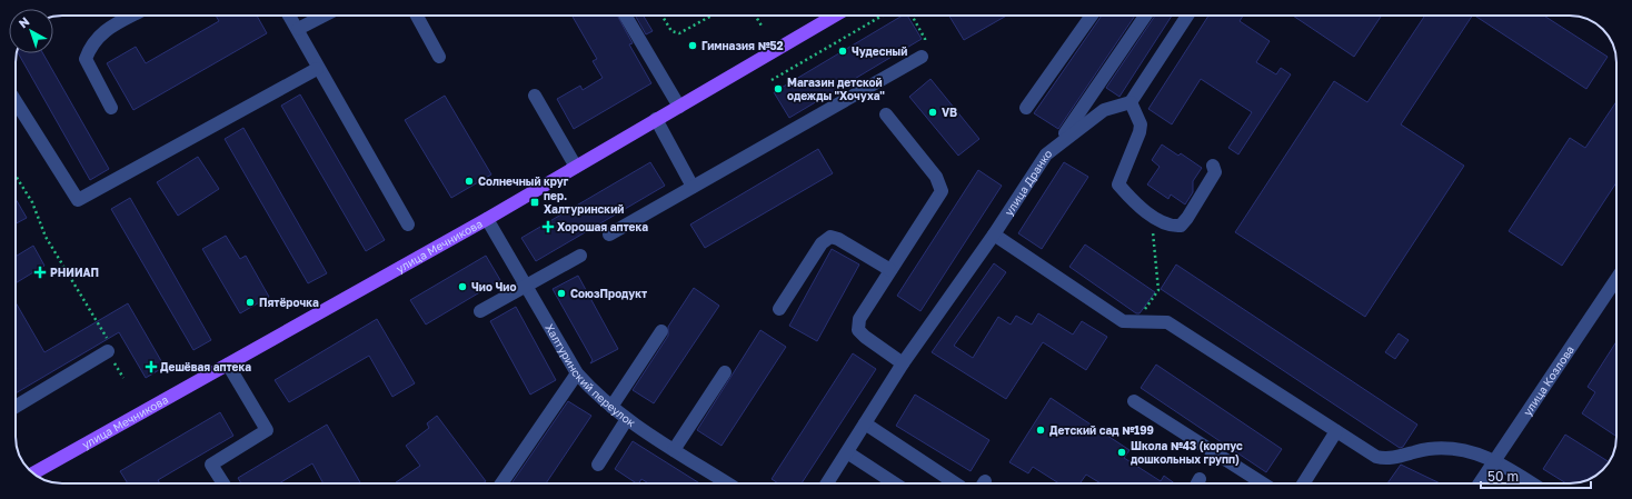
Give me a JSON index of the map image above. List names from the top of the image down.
{
  "streets": {
    "main road": ["улица Мечникова"],
    "street": ["улица Дранко", "Халтуринский переулок", "улица Козлова"]
  },
  "crossings": [
    ["улица Мечникова", "Халтуринский переулок"]
  ],
  "places": {
    "other": [
      "Гимназия №52",
      "Чудесный",
      "Магазин детской одежды \"Хочуха\"",
      "VB",
      "Солнечный круг",
      "Чио Чио",
      "СоюзПродукт",
      "Пятёрочка",
      "Детский сад №199",
      "Школа №43 (корпус дошкольных групп)"
    ],
    "transit": ["пер. Халтуринский"],
    "health": ["Хорошая аптека", "РНИИАП", "Дешёвая аптека"]
  },
  "scale_bar": "50 m",
  "north": "top left"
}
